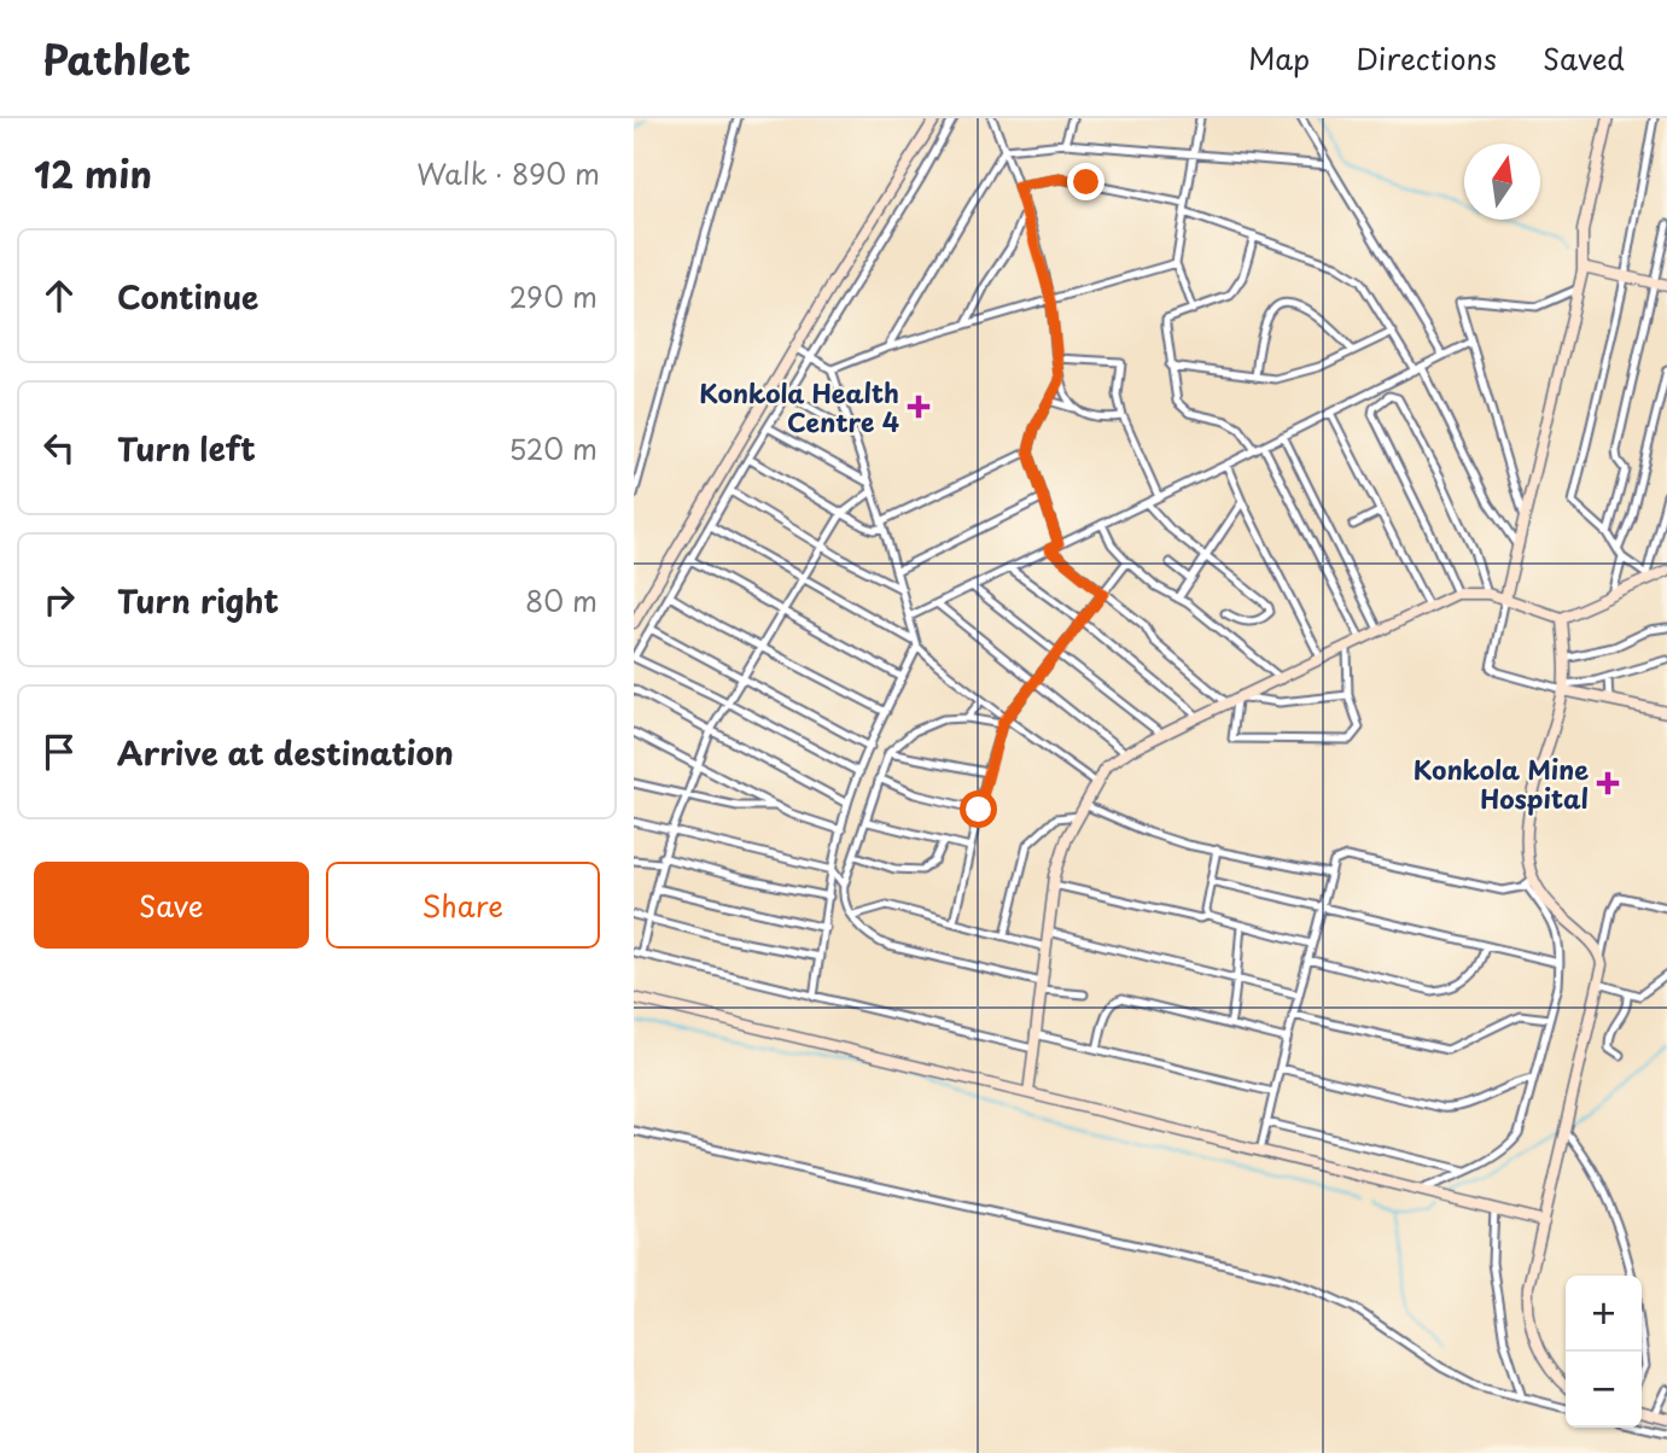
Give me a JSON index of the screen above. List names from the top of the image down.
{
  "places": {
    "health": ["Konkola Health Centre 4", "Konkola Mine Hospital"]
  },
  "north": "top",
  "page": {
    "header": "Pathlet",
    "nav": ["Map", "Directions", "Saved"],
    "heading": ["12 min", "Walk · 890 m"],
    "list": [
      ["Continue", "290 m"],
      ["Turn left", "520 m"],
      ["Turn right", "80 m"],
      "Arrive at destination"
    ],
    "buttons": ["Save", "Share"],
    "map_buttons": ["+", "−"]
  }
}
